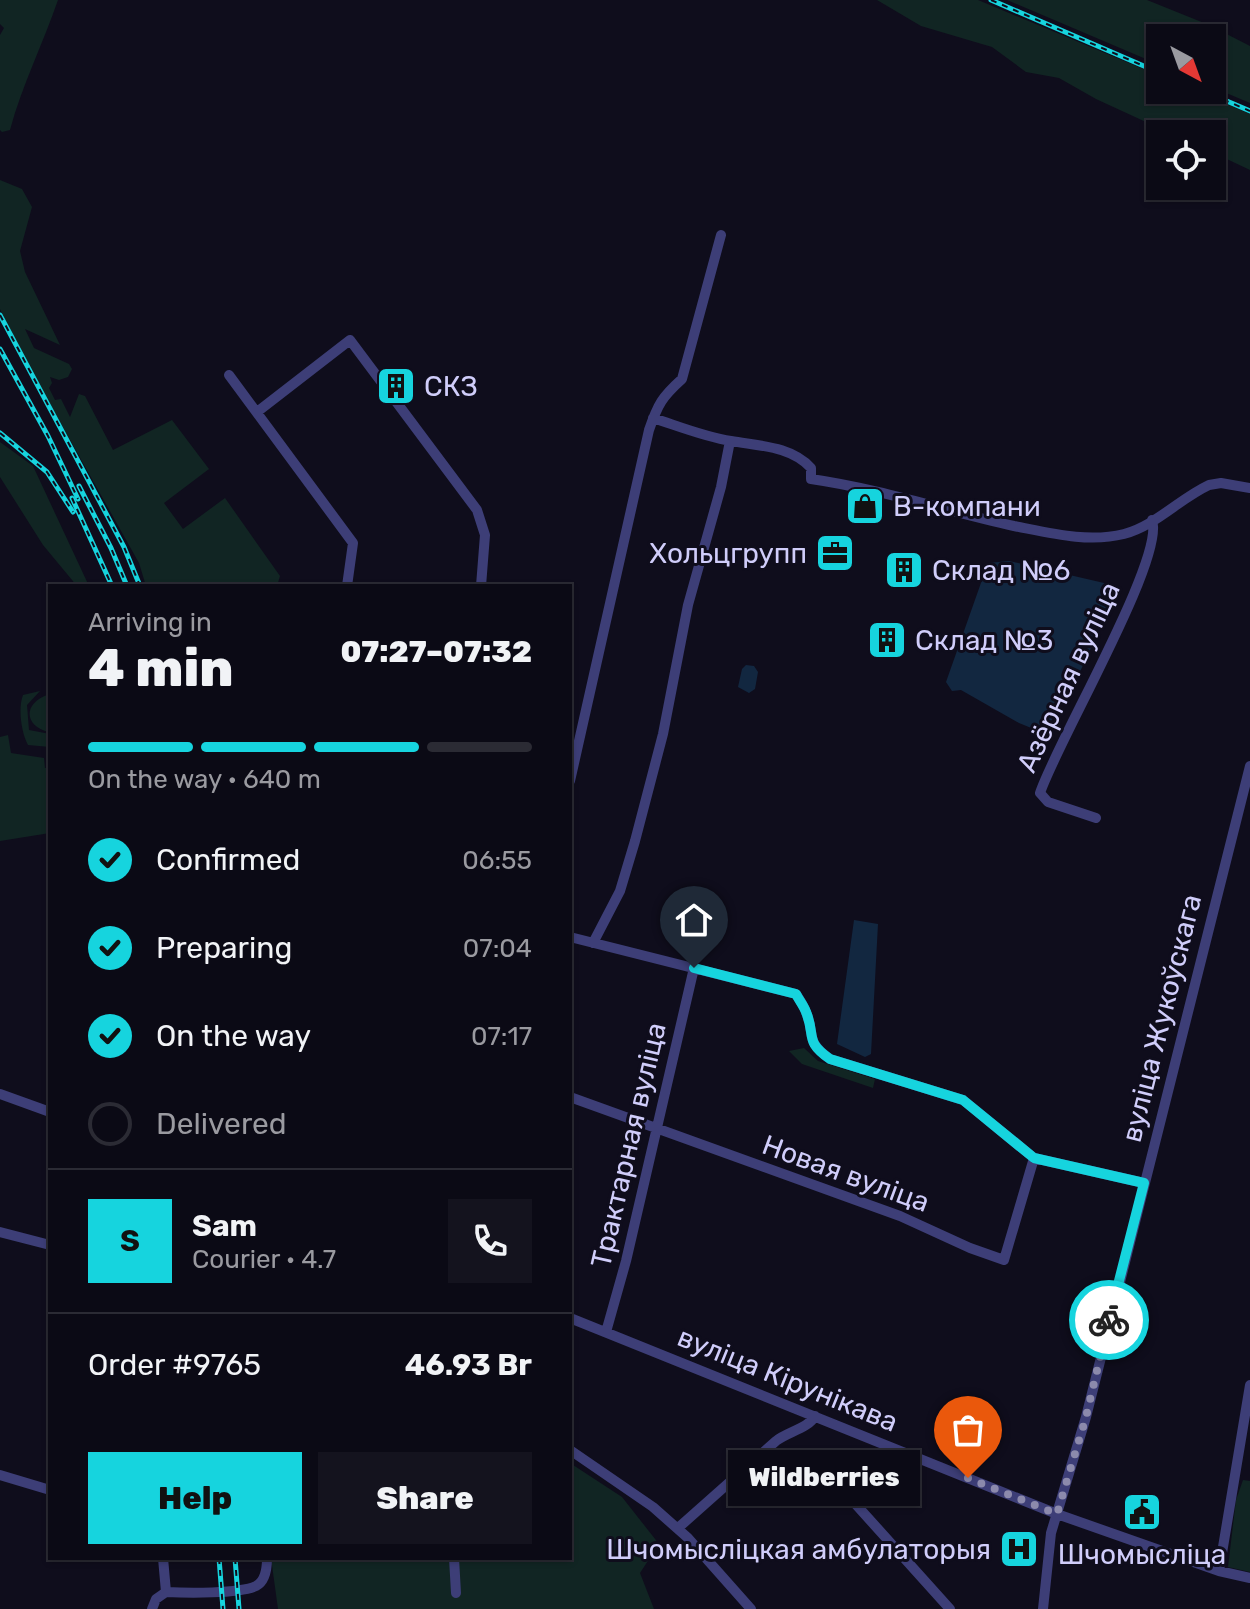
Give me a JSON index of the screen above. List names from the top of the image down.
{
  "streets": {
    "street": [
      "Азёрная вуліца",
      "вуліца Жукоўскага",
      "Трактарная вуліца",
      "Новая вуліца",
      "вуліца Кірунікава"
    ]
  },
  "crossings": [
    ["вуліца Жукоўскага", "вуліца Кірунікава"],
    ["Трактарная вуліца", "Новая вуліца"],
    ["Трактарная вуліца", "вуліца Кірунікава"]
  ],
  "places": {
    "building": ["СКЗ", "Склад №6", "Склад №3"],
    "shop": ["В-компани"],
    "office": ["Хольцгрупп"],
    "other": ["Wildberries"],
    "public building": ["Шчомысліца"],
    "hospital": ["Шчомысліцкая амбулаторыя"]
  },
  "north": "bottom right",
  "page": {
    "heading": ["4 min", "Arriving in", "07:27–07:32"],
    "panel": [
      "Sam",
      "Courier · 4.7",
      "Order #9765",
      "46.93 Br"
    ],
    "bar": "On the way · 640 m",
    "list": [
      ["Confirmed", "06:55"],
      ["Preparing", "07:04"],
      ["On the way", "07:17"],
      "Delivered"
    ],
    "round": "S",
    "buttons": ["Help", "Share"],
    "bubble": "Wildberries"
  }
}
